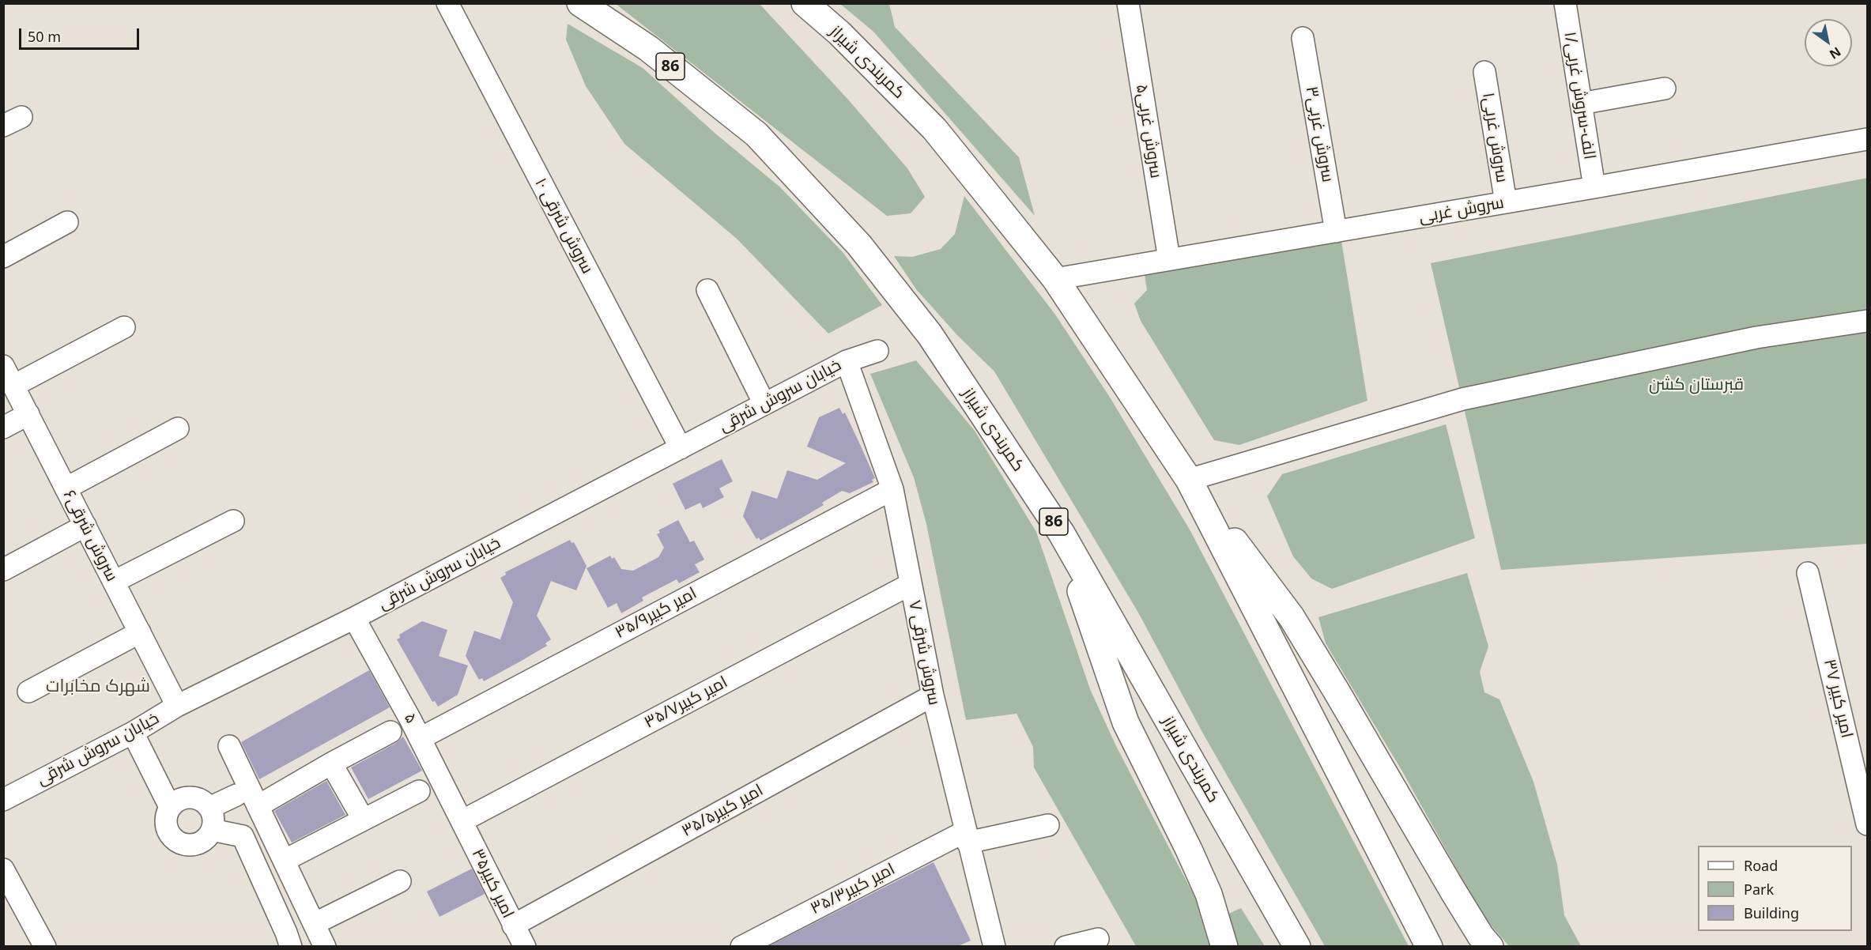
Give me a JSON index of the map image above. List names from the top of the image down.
{
  "streets": {
    "highway": ["کمربندی شیراز", "86"],
    "street": [
      "۱/الف-سروش غربی",
      "سروش غربی۵",
      "سروش غربی۳",
      "سروش غربی۱",
      "سروش غربی",
      "سروش شرقی ۱۰",
      "خیابان سروش شرقی",
      "سروش شرقی۶",
      "امیر کبیر۳۵/۹",
      "سروش شرقی ۷",
      "۳۷ امیر کبیر",
      "امیر کبیر۳۵/۷",
      "۵",
      "امیر کبیر۳۵/۵",
      "امیر کبیر۳۵",
      "امیر کبیر۳۵/۳"
    ]
  },
  "crossings": [
    ["کمربندی شیراز", "سروش غربی"],
    ["۱/الف-سروش غربی", "سروش غربی"],
    ["سروش غربی۵", "سروش غربی"],
    ["سروش غربی۳", "سروش غربی"],
    ["سروش غربی۱", "سروش غربی"],
    ["سروش شرقی ۱۰", "خیابان سروش شرقی"],
    ["خیابان سروش شرقی", "سروش شرقی۶"],
    ["خیابان سروش شرقی", "سروش شرقی ۷"],
    ["خیابان سروش شرقی", "۵"],
    ["امیر کبیر۳۵/۹", "سروش شرقی ۷"],
    ["امیر کبیر۳۵/۹", "۵"],
    ["سروش شرقی ۷", "امیر کبیر۳۵/۷"],
    ["سروش شرقی ۷", "امیر کبیر۳۵/۵"],
    ["سروش شرقی ۷", "امیر کبیر۳۵/۳"],
    ["امیر کبیر۳۵/۷", "۵"],
    ["امیر کبیر۳۵/۷", "امیر کبیر۳۵"],
    ["۵", "امیر کبیر۳۵"],
    ["امیر کبیر۳۵/۵", "امیر کبیر۳۵"]
  ],
  "districts": ["شهرک مخابرات"],
  "parks": ["قبرستان کشن"],
  "legend": ["Road", "Park", "Building"],
  "scale_bar": "50 m",
  "north": "bottom right"
}
